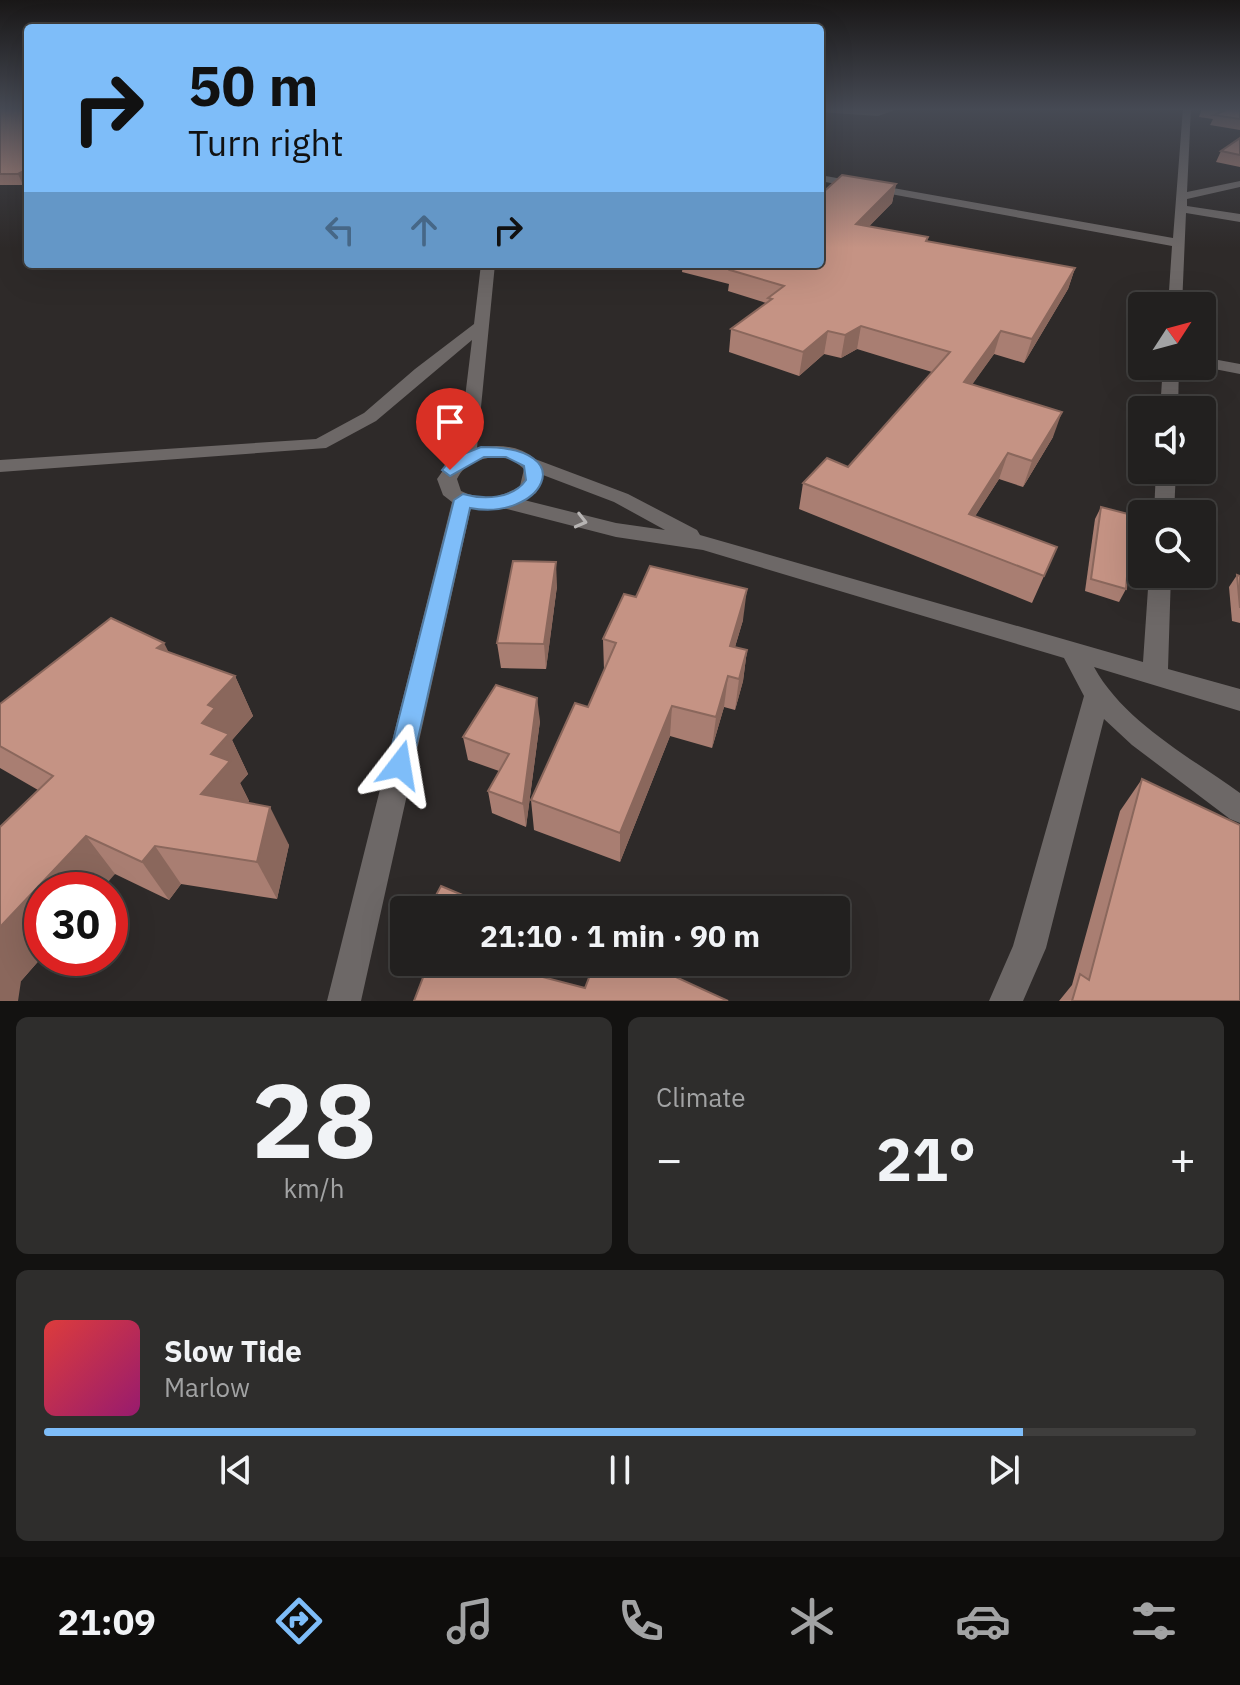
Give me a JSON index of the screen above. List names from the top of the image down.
{
  "north": "top right",
  "page": {
    "turn": ["50 m", "Turn right"],
    "limit": "30",
    "trip": "21:10 · 1 min · 90 m",
    "tile": [
      ["28", "km/h"],
      "Climate"
    ],
    "heat": ["−", "21°", "+"],
    "song": ["Slow Tide", "Marlow"],
    "tabs": "21:09"
  }
}
